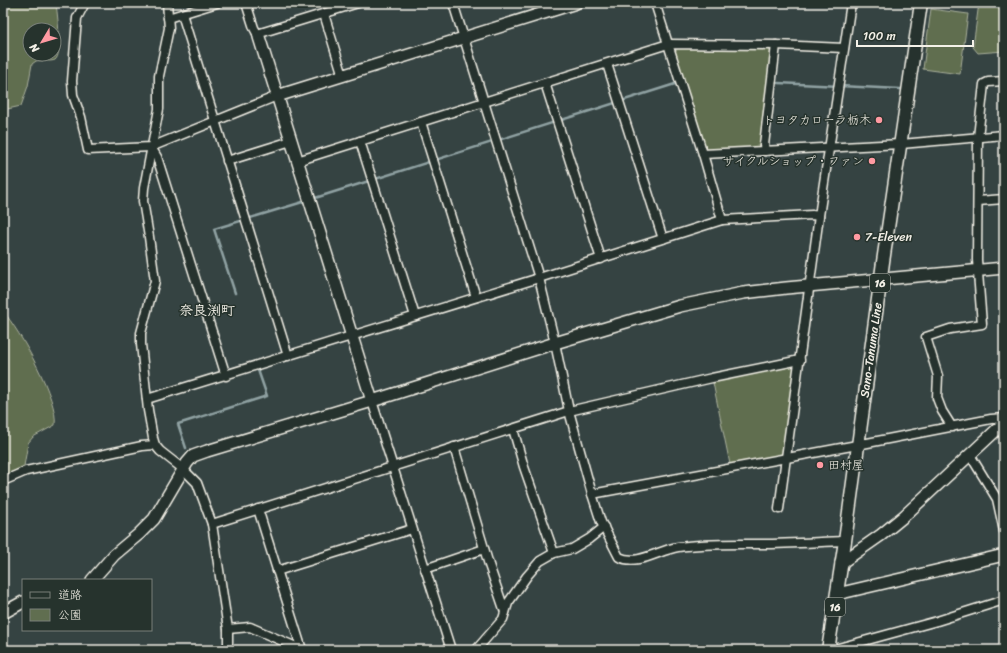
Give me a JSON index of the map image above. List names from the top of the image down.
{
  "streets": {
    "main road": ["16", "Sano-Tanuma Line"]
  },
  "districts": ["奈良渕町"],
  "places": [
    "トヨタカローラ栃木",
    "サイクルショップ・ファン",
    "7-Eleven",
    "田村屋"
  ],
  "legend": ["道路", "公園"],
  "scale_bar": "100 m",
  "north": "bottom left"
}
